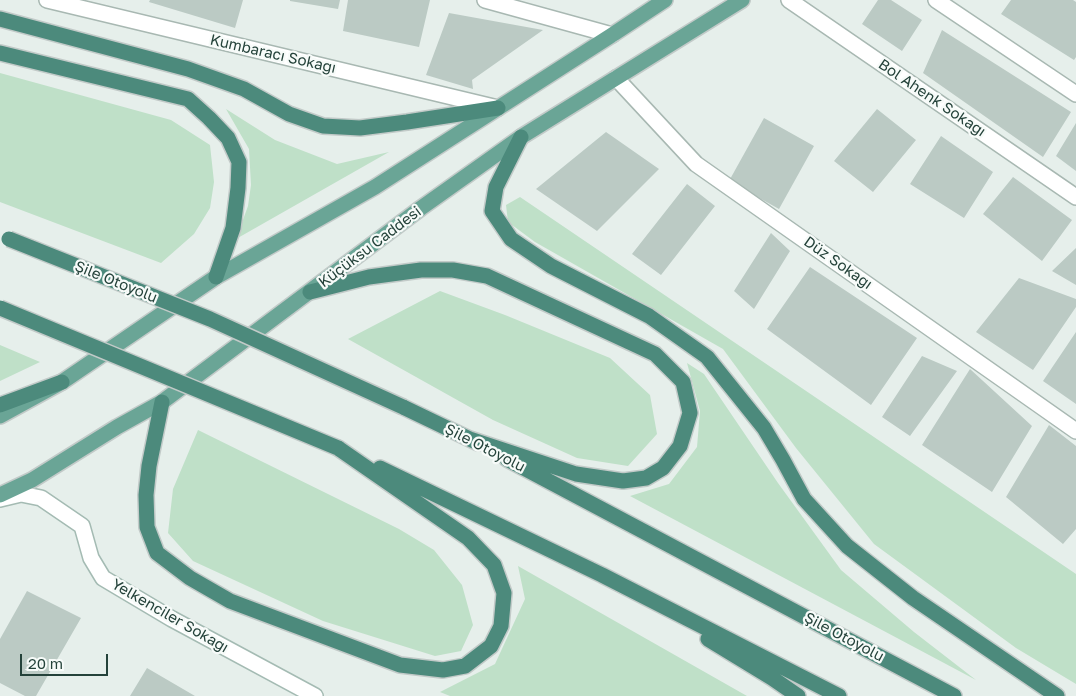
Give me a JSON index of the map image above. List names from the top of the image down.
{
  "streets": {
    "highway": ["Şile Otoyolu"],
    "main road": ["Küçüksu Caddesi"],
    "street": [
      "Kumbaracı Sokağı",
      "Bol Ahenk Sokağı",
      "Düz Sokağı",
      "Yelkenciler Sokağı"
    ]
  },
  "crossings": [
    ["Küçüksu Caddesi", "Düz Sokağı"]
  ],
  "scale_bar": "20 m"
}
